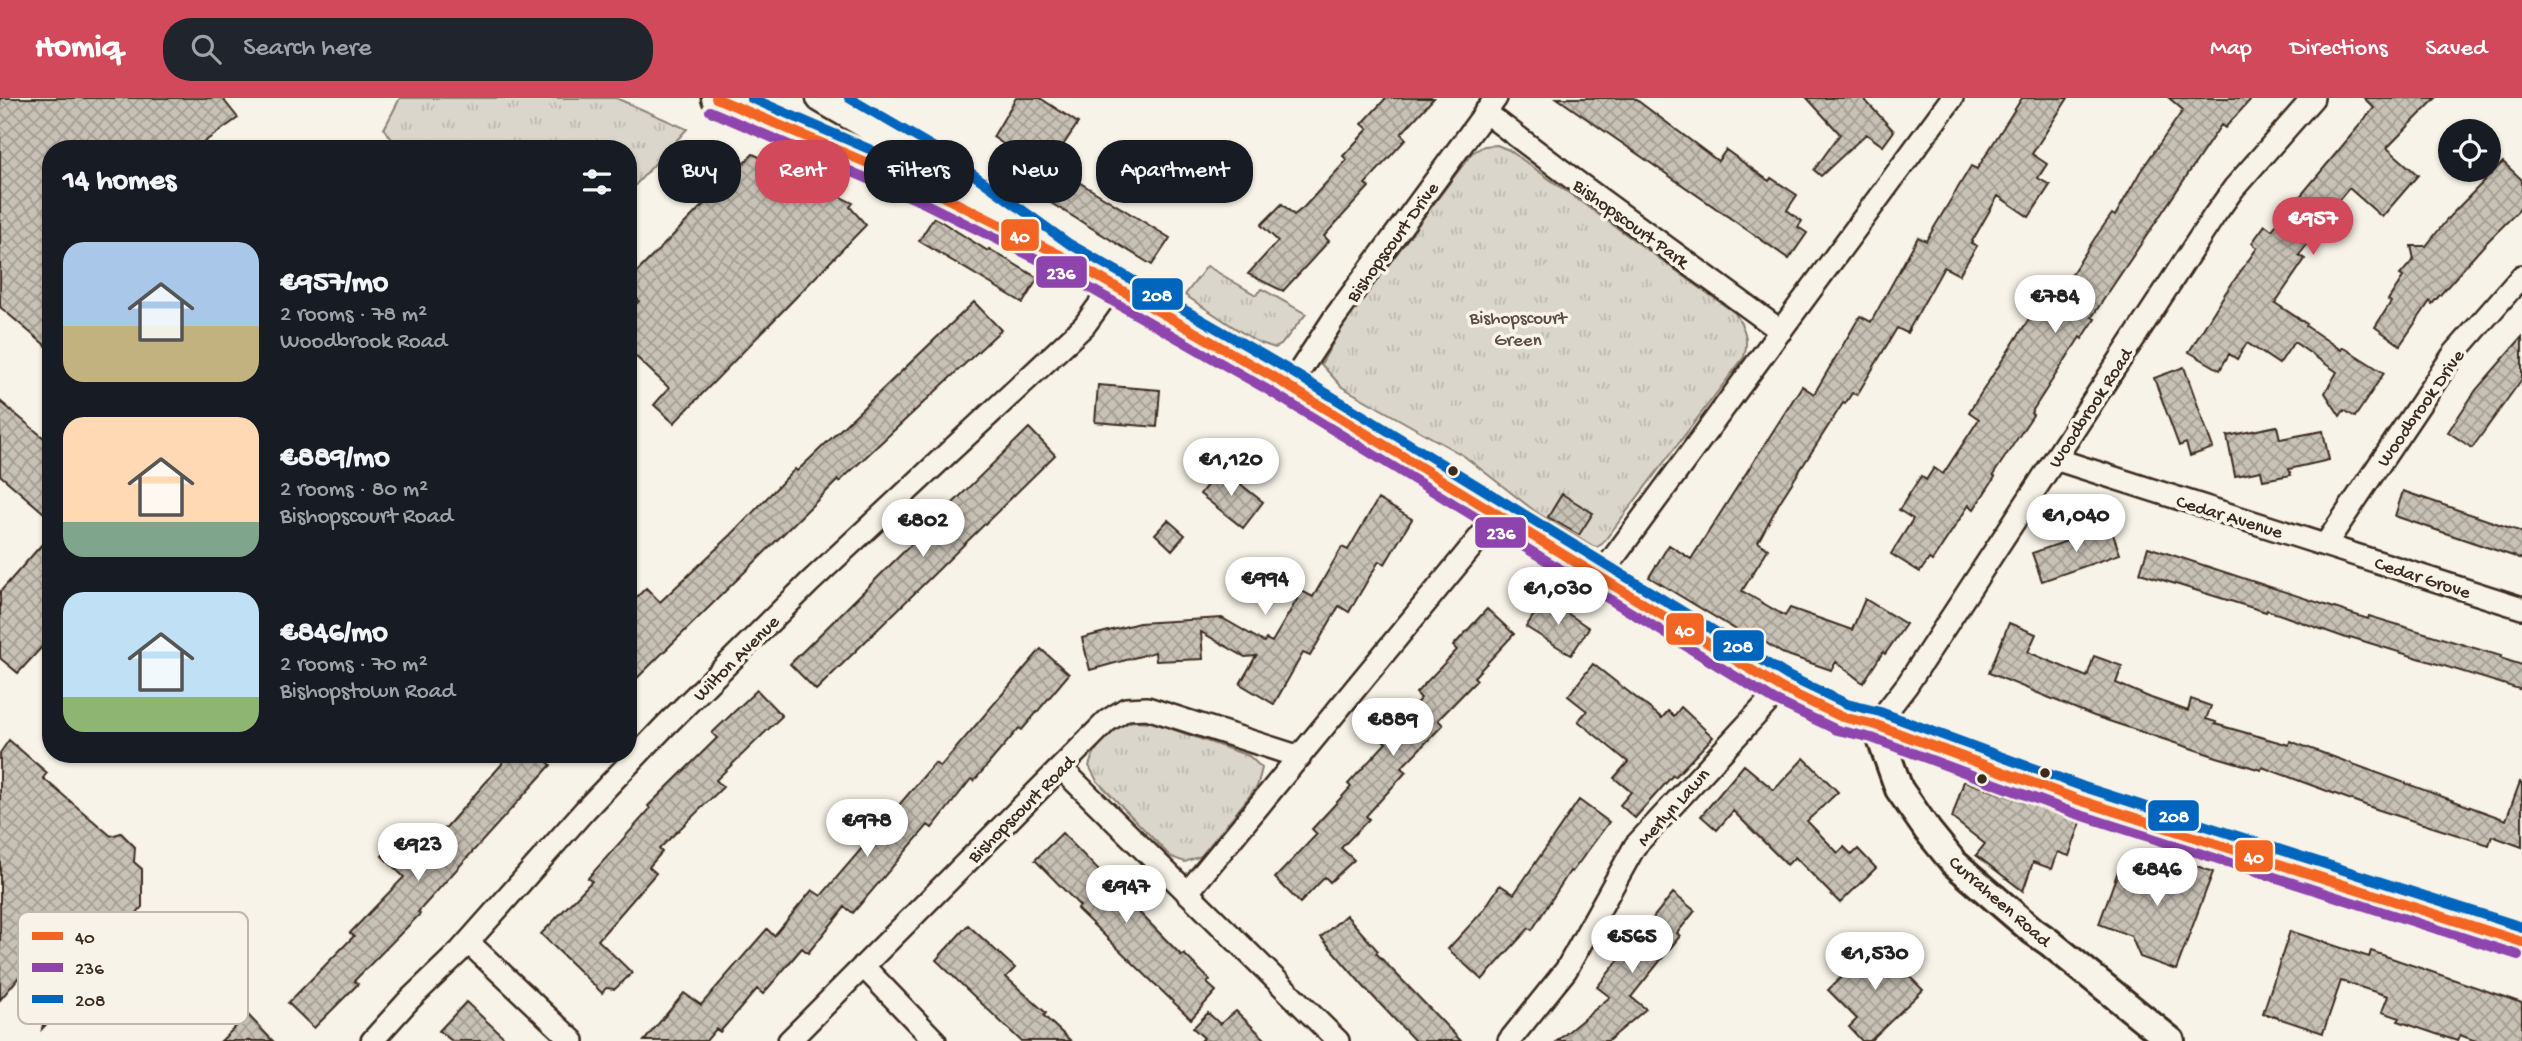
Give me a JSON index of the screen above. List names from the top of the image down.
{
  "streets": {
    "street": [
      "Bishopscourt Park",
      "Bishopscourt Drive",
      "Woodbrook Road",
      "Woodbrook Drive",
      "Cedar Avenue",
      "Cedar Grove",
      "Wilton Avenue",
      "Merlyn Lawn",
      "Bishopscourt Road",
      "Curraheen Road"
    ]
  },
  "crossings": [
    ["Bishopscourt Park", "Bishopscourt Drive"],
    ["Woodbrook Road", "Cedar Avenue"],
    ["Woodbrook Road", "Curraheen Road"],
    ["Woodbrook Drive", "Cedar Avenue"],
    ["Woodbrook Drive", "Cedar Grove"],
    ["Cedar Avenue", "Cedar Grove"]
  ],
  "parks": ["Bishopscourt Green"],
  "lines": ["transit line 40", "transit line 208", "transit line 236"],
  "legend": ["40", "236", "208"],
  "page": {
    "header": "Homiq",
    "search": "Search here",
    "nav": ["Map", "Directions", "Saved"],
    "chip": [
      "Buy",
      "Rent",
      "Filters",
      "New",
      "Apartment"
    ],
    "heading": "14 homes",
    "price": [
      "€957",
      "€784",
      "€1,120",
      "€1,040",
      "€802",
      "€994",
      "€1,030",
      "€889",
      "€978",
      "€923",
      "€846",
      "€947",
      "€565",
      "€1,530"
    ],
    "list": [
      {
        "name": "€957/mo",
        "note": "2 rooms · 78 m² · Woodbrook Road"
      },
      {
        "name": "€889/mo",
        "note": "2 rooms · 80 m² · Bishopscourt Road"
      },
      {
        "name": "€846/mo",
        "note": "2 rooms · 70 m² · Bishopstown Road"
      }
    ]
  }
}
